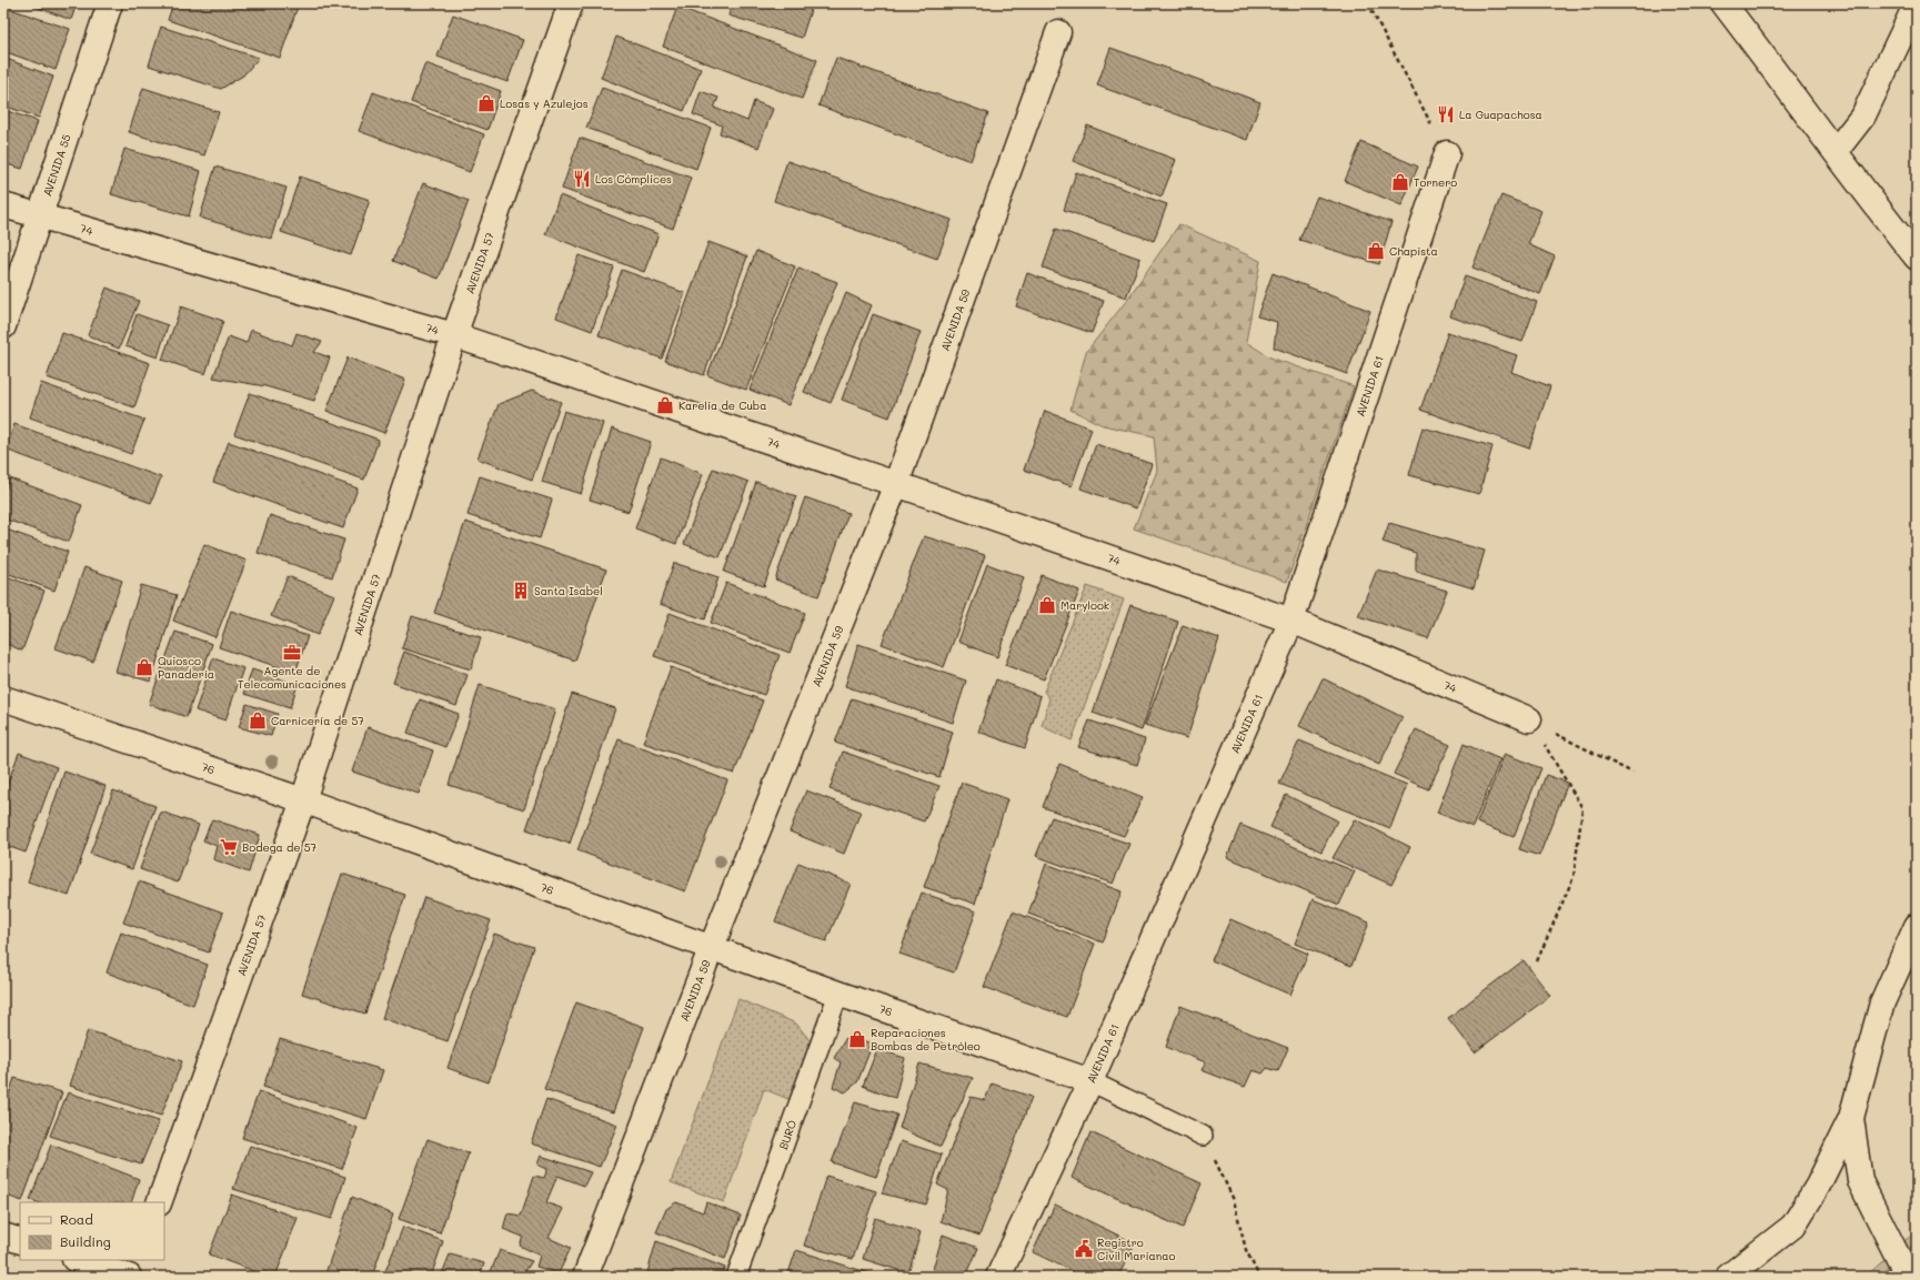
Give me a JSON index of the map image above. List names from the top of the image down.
{
  "streets": {
    "street": [
      "AVENIDA 55",
      "74",
      "AVENIDA 57",
      "AVENIDA 59",
      "AVENIDA 61",
      "76"
    ],
    "lane": ["BURÓ"]
  },
  "crossings": [
    ["AVENIDA 55", "74"],
    ["74", "AVENIDA 57"],
    ["74", "AVENIDA 59"],
    ["74", "AVENIDA 61"],
    ["AVENIDA 57", "76"],
    ["AVENIDA 59", "76"],
    ["AVENIDA 61", "76"],
    ["76", "BURÓ"]
  ],
  "places": {
    "shop": [
      "Losas y Azulejos",
      "Tornero",
      "Chapista",
      "Karelia de Cuba",
      "Marylook",
      "Quiosco Panadería",
      "Carnicería de 57",
      "Reparaciones Bombas de Petróleo"
    ],
    "restaurant": ["La Guapachosa", "Los Cómplices"],
    "building": ["Santa Isabel"],
    "office": ["Agente de Telecomunicaciones"],
    "supermarket": ["Bodega de 57"],
    "public building": ["Registro Civil Marianao"]
  },
  "legend": ["Road", "Building"]
}
